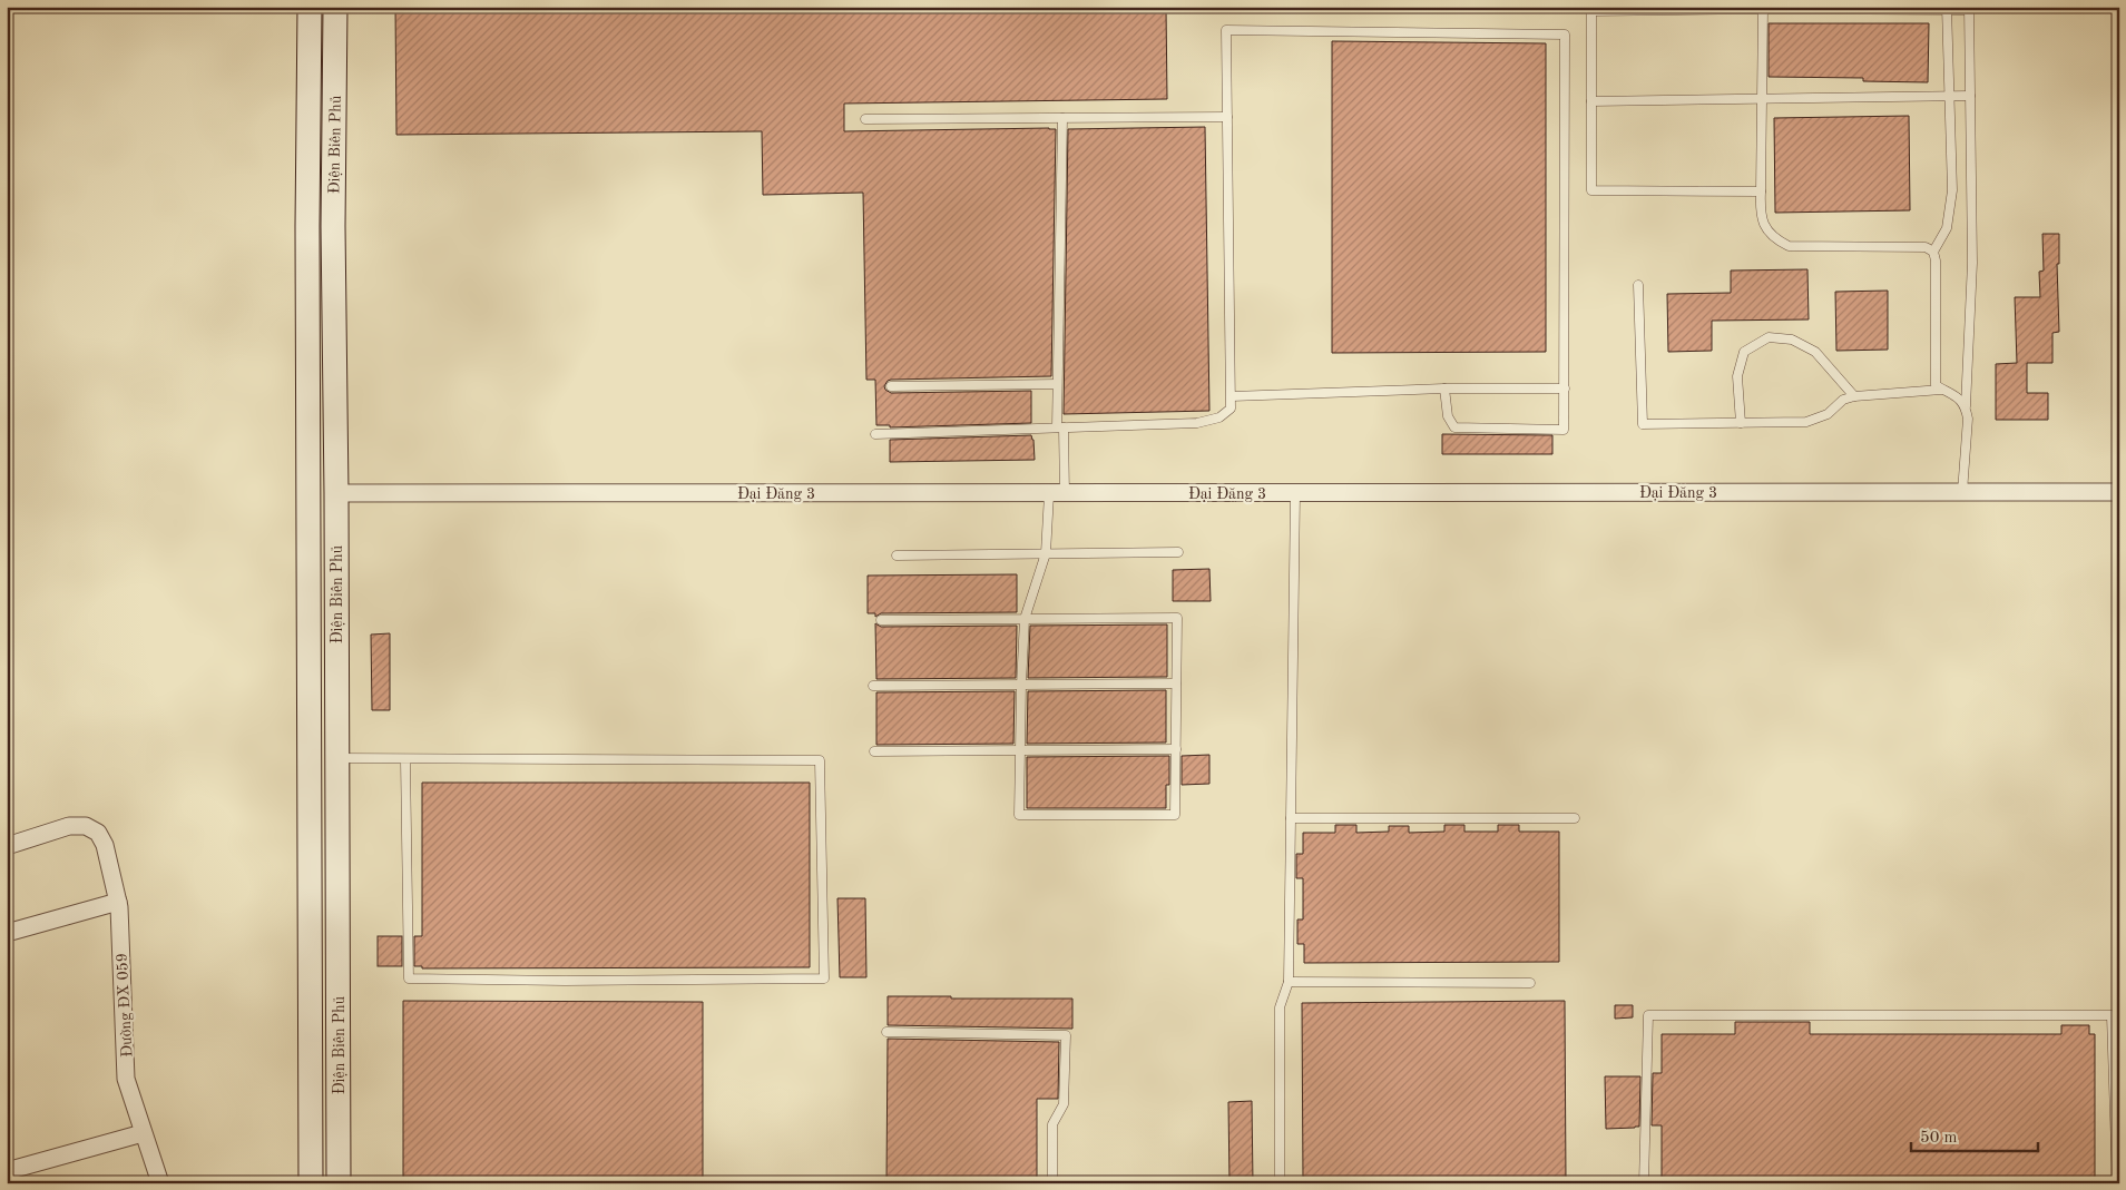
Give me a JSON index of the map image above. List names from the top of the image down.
{
  "streets": {
    "main road": ["Điện Biên Phủ"],
    "street": ["Đại Đăng 3", "Đường ĐX 059"]
  },
  "crossings": [
    ["Điện Biên Phủ", "Đại Đăng 3"]
  ],
  "scale_bar": "50 m"
}
